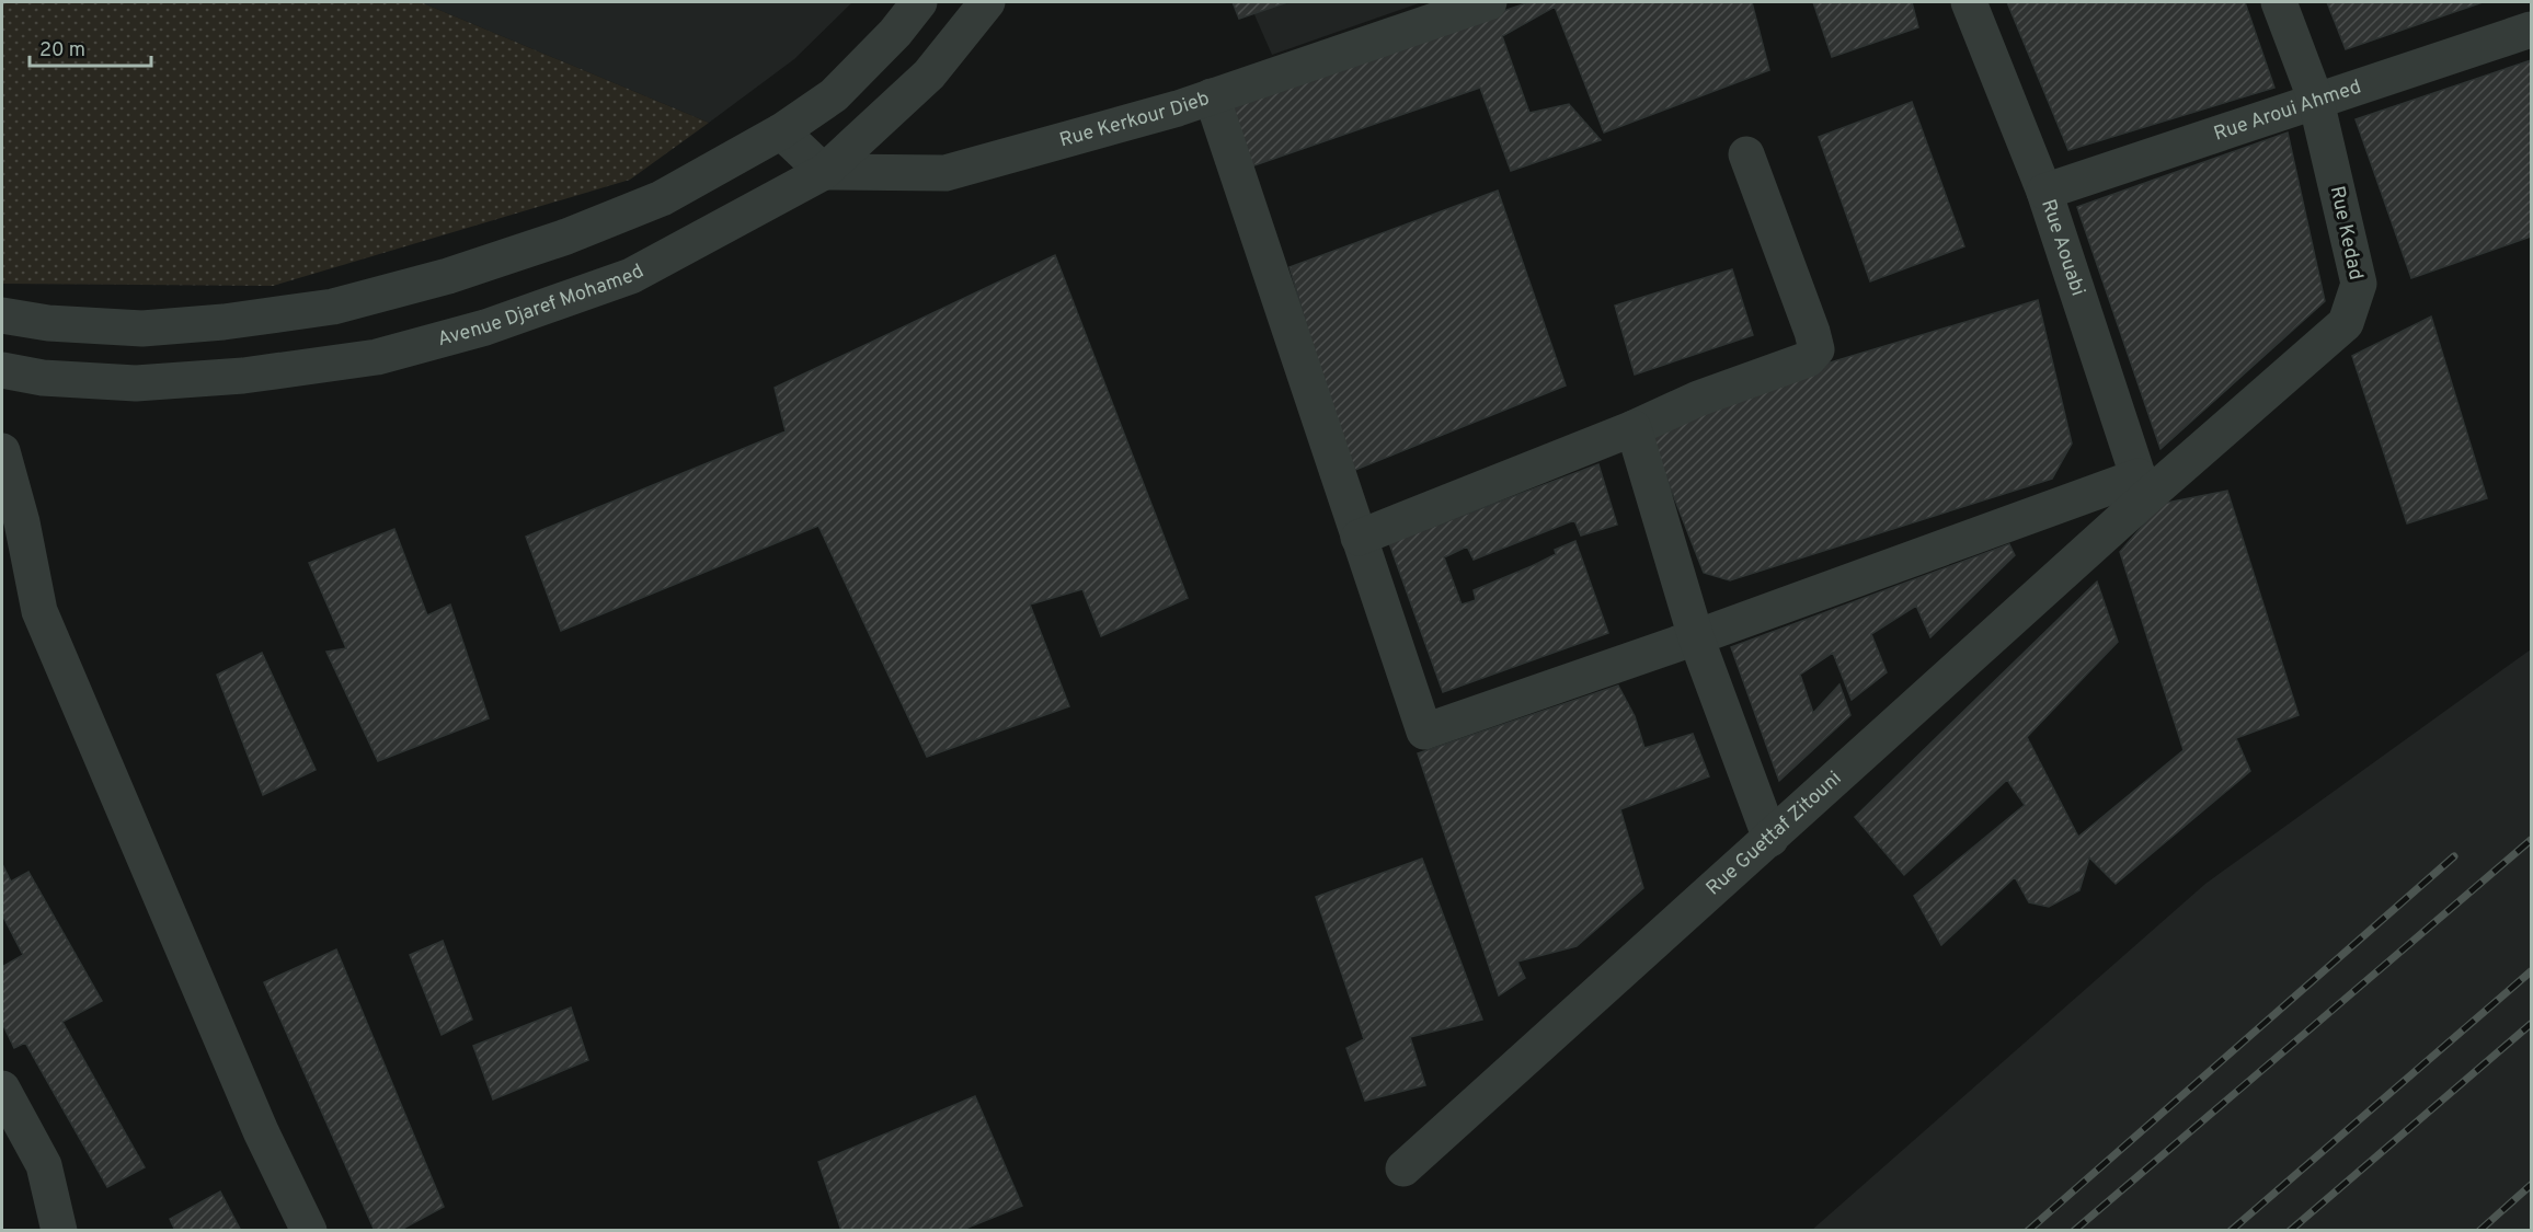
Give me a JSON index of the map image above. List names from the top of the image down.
{
  "streets": {
    "street": [
      "Rue Aroui Ahmed",
      "Rue Kerkour Dieb",
      "Rue Kedad",
      "Rue Aouabi",
      "Avenue Djaref Mohamed",
      "Rue Guettaf Zitouni"
    ]
  },
  "crossings": [
    ["Rue Aroui Ahmed", "Rue Kedad"],
    ["Rue Aroui Ahmed", "Rue Aouabi"],
    ["Rue Kerkour Dieb", "Avenue Djaref Mohamed"],
    ["Rue Kedad", "Rue Aouabi"],
    ["Rue Kedad", "Rue Guettaf Zitouni"],
    ["Rue Aouabi", "Rue Guettaf Zitouni"]
  ],
  "scale_bar": "20 m"
}
